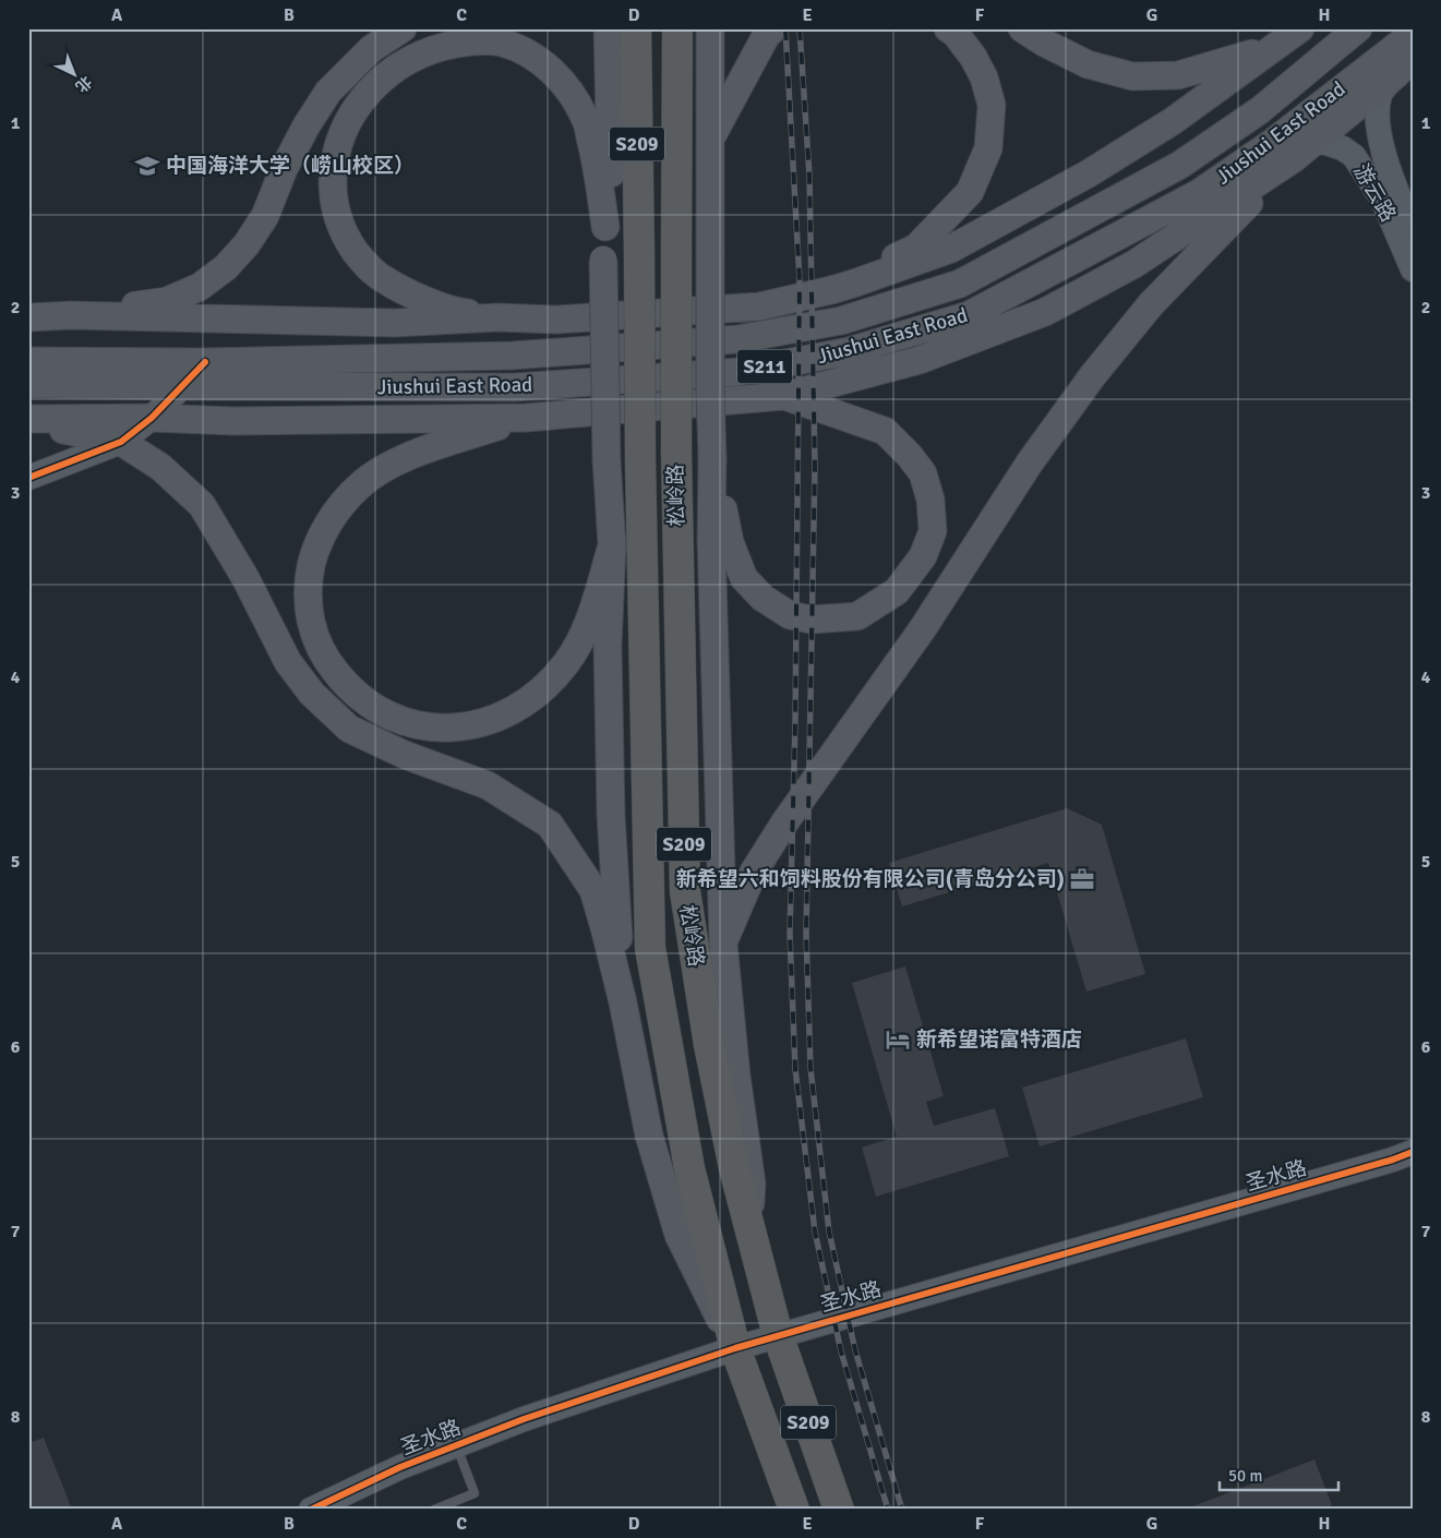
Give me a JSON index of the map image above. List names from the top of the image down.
{
  "streets": {
    "highway": ["S209", "松岭路"],
    "main road": ["Jiushui East Road", "S211"],
    "street": ["游云路", "圣水路"]
  },
  "crossings": [
    ["松岭路", "圣水路"]
  ],
  "places": {
    "school or university": ["中国海洋大学（崂山校区）"],
    "office": ["新希望六和饲料股份有限公司(青岛分公司)"],
    "hotel": ["新希望诺富特酒店"]
  },
  "scale_bar": "50 m",
  "north": "bottom right",
  "grid": {
    "columns": [
      "A",
      "B",
      "C",
      "D",
      "E",
      "F",
      "G",
      "H"
    ],
    "rows": [
      "1",
      "2",
      "3",
      "4",
      "5",
      "6",
      "7",
      "8"
    ]
  }
}
